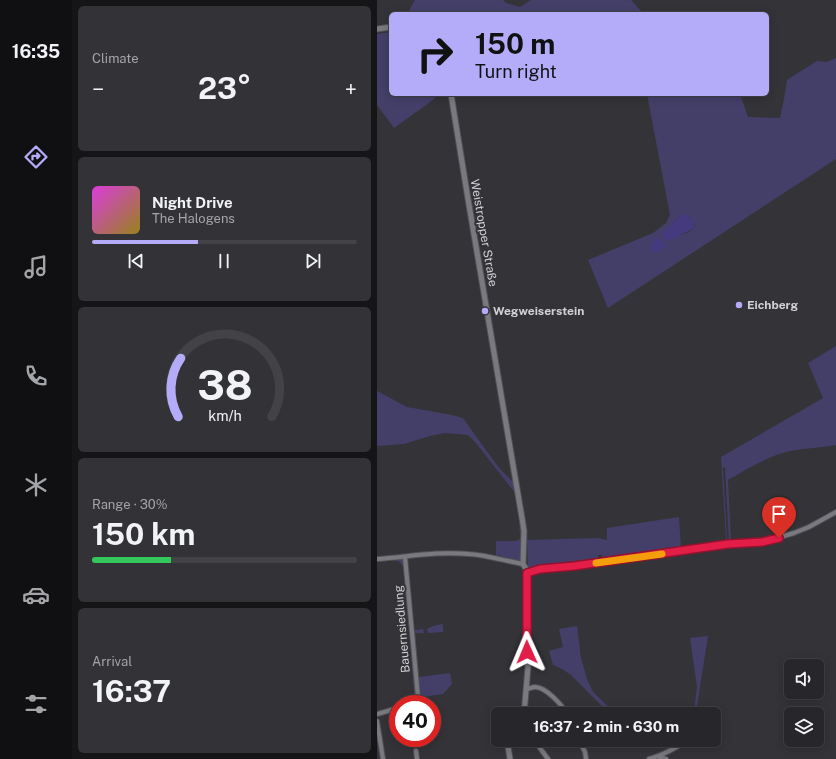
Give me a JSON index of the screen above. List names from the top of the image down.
{
  "streets": {
    "street": ["Weistropper Straße", "Bauernsiedlung"]
  },
  "places": ["Eichberg", "Wegweiserstein"],
  "page": {
    "tabs": "16:35",
    "tile": [
      "Climate",
      ["Range · 30%", "150 km"],
      ["Arrival", "16:37"]
    ],
    "turn": ["150 m", "Turn right"],
    "heat": ["−", "23°", "+"],
    "song": ["Night Drive", "The Halogens"],
    "limit": "40",
    "trip": "16:37 · 2 min · 630 m",
    "gauge": ["38", "km/h"]
  }
}
